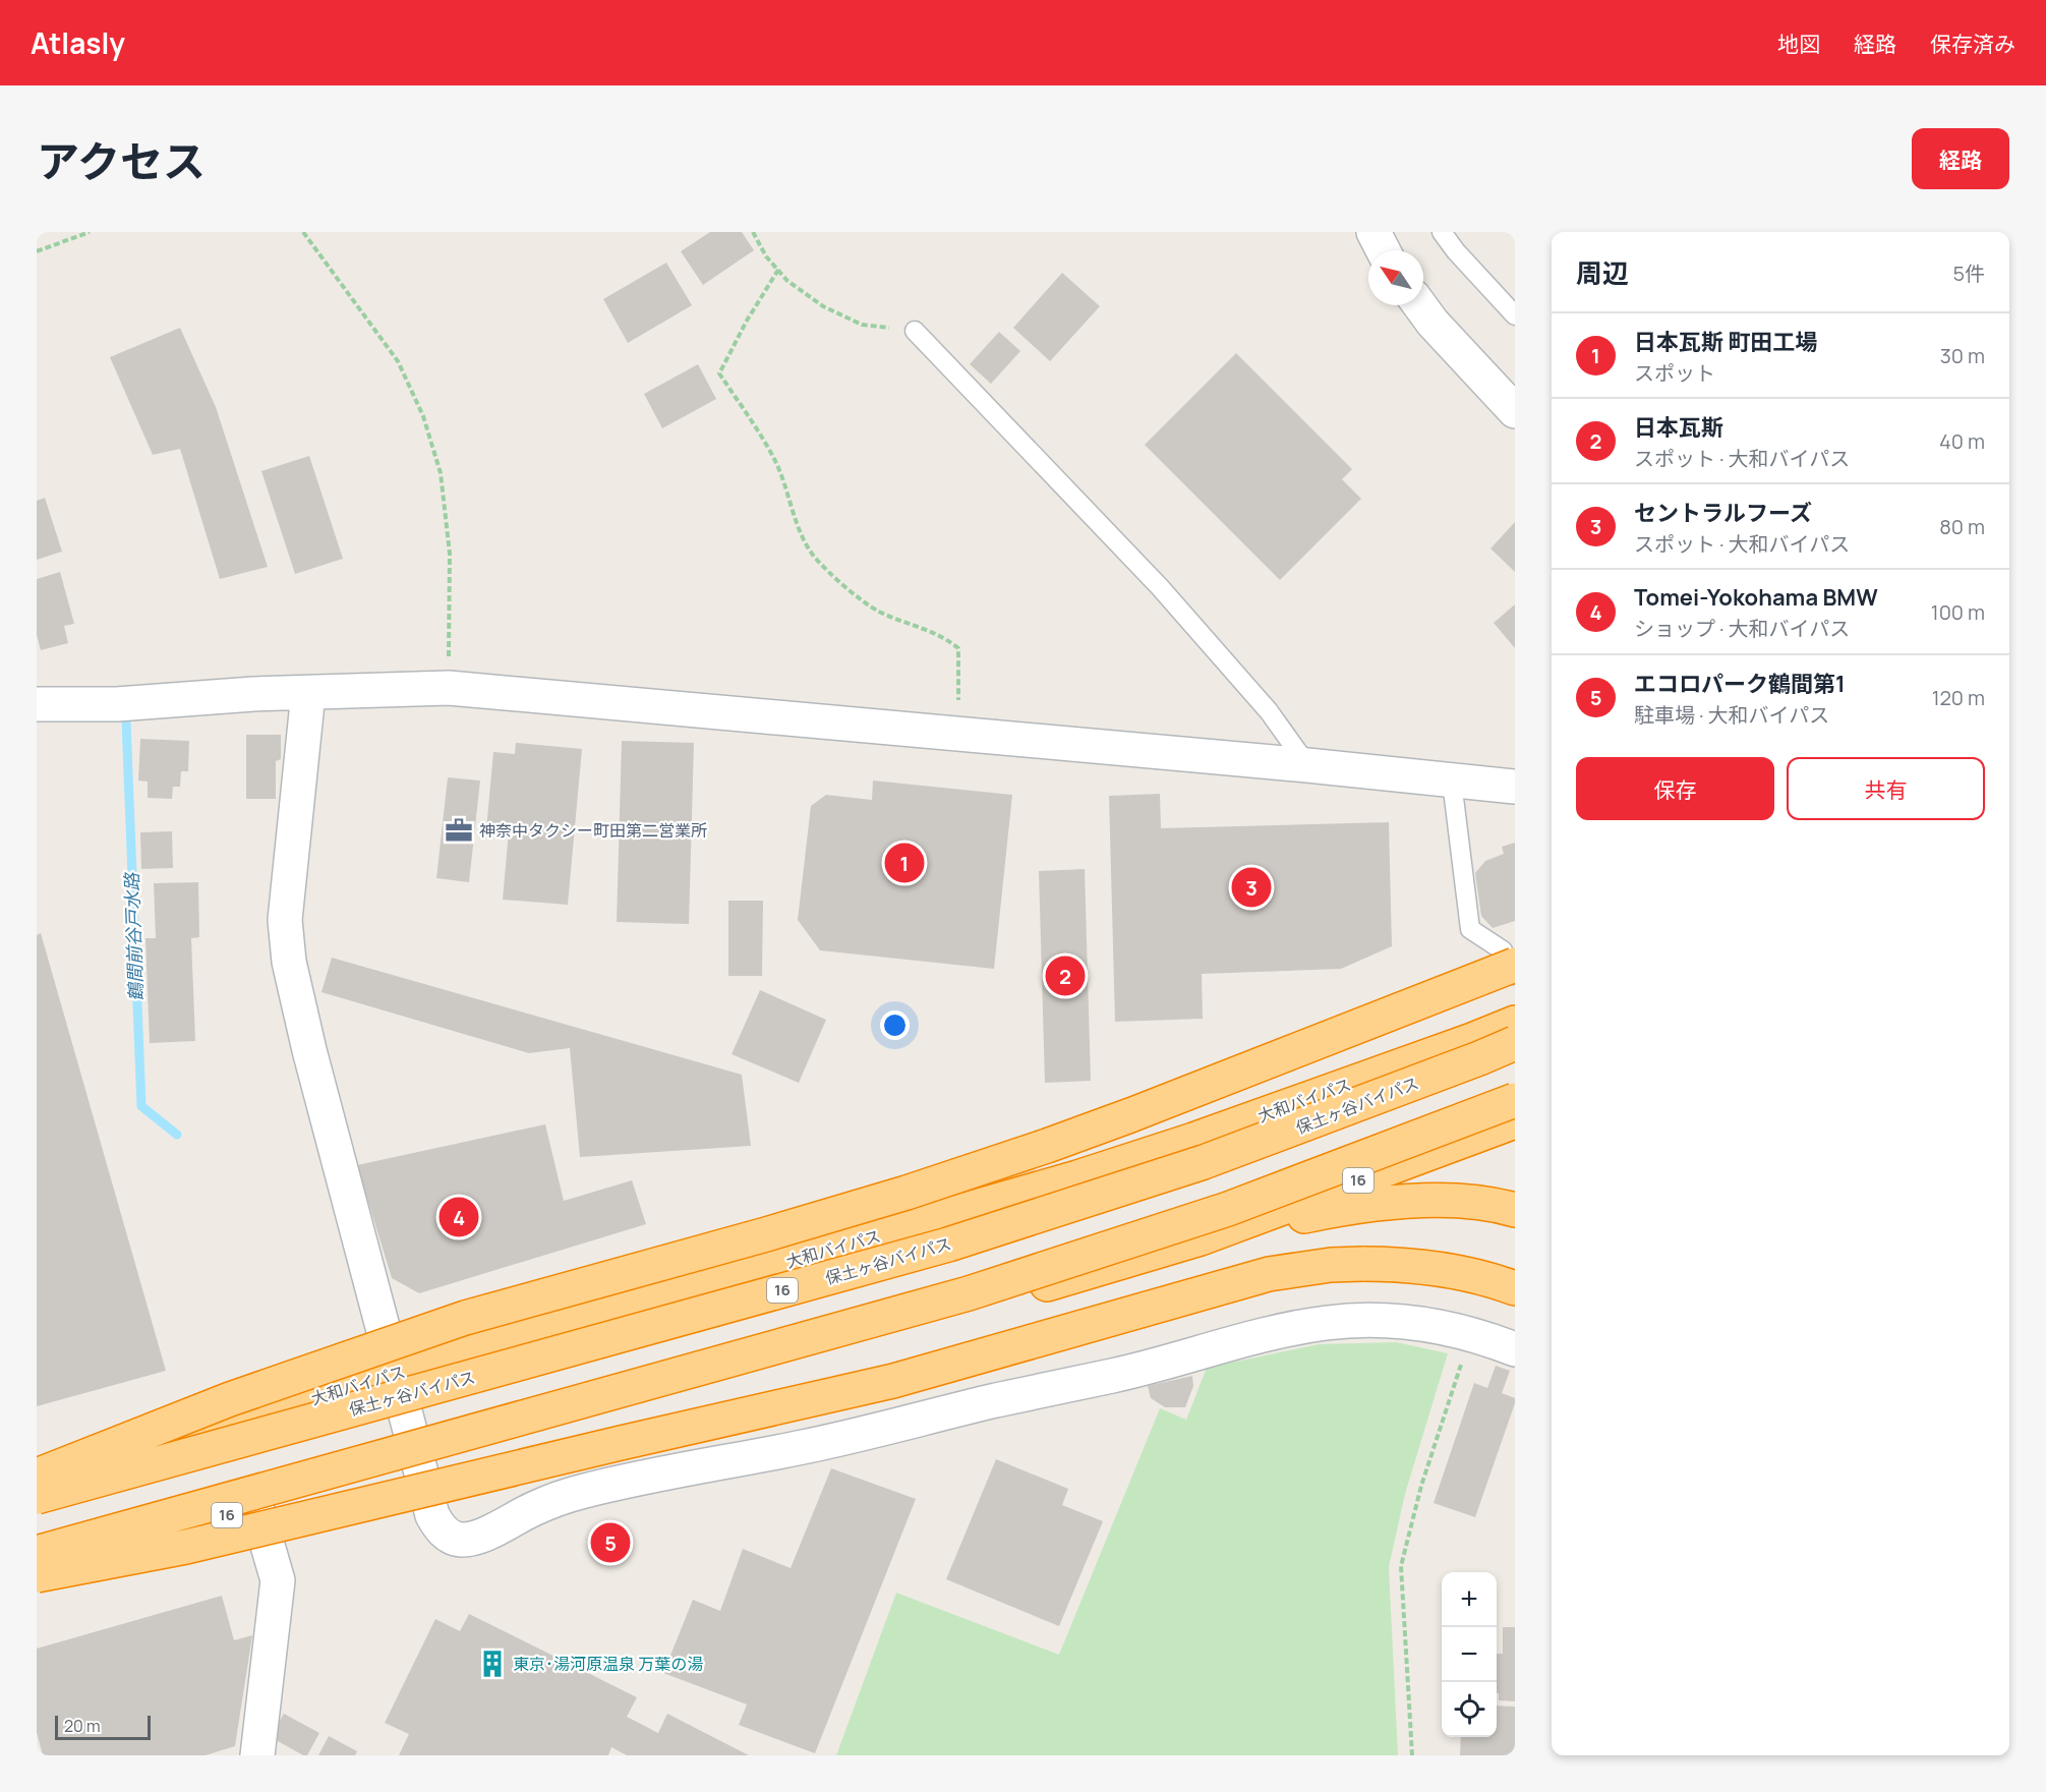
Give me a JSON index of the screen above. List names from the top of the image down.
{
  "streets": {
    "highway": ["大和バイパス", "保土ヶ谷バイパス", "16"]
  },
  "water": ["鶴間前谷戸水路"],
  "places": {
    "office": ["神奈中タクシー町田第二営業所"],
    "building": ["東京･湯河原温泉 万葉の湯"]
  },
  "scale_bar": "20 m",
  "north": "top left",
  "page": {
    "header": "Atlasly",
    "nav": ["地図", "経路", "保存済み"],
    "title": "アクセス",
    "buttons": [
      "経路",
      ["保存", "共有"]
    ],
    "heading": ["周辺", "5件"],
    "list": [
      {
        "mark": "1",
        "name": "日本瓦斯 町田工場",
        "note": "スポット",
        "value": "30 m"
      },
      {
        "mark": "2",
        "name": "日本瓦斯",
        "note": "スポット · 大和バイパス",
        "value": "40 m"
      },
      {
        "mark": "3",
        "name": "セントラルフーズ",
        "note": "スポット · 大和バイパス",
        "value": "80 m"
      },
      {
        "mark": "4",
        "name": "Tomei-Yokohama BMW",
        "note": "ショップ · 大和バイパス",
        "value": "100 m"
      },
      {
        "mark": "5",
        "name": "エコロパーク鶴間第1",
        "note": "駐車場 · 大和バイパス",
        "value": "120 m"
      }
    ],
    "pins": [
      "1",
      "3",
      "2",
      "4",
      "5"
    ],
    "map_buttons": ["+", "−"],
    "scale": "20 m"
  }
}
